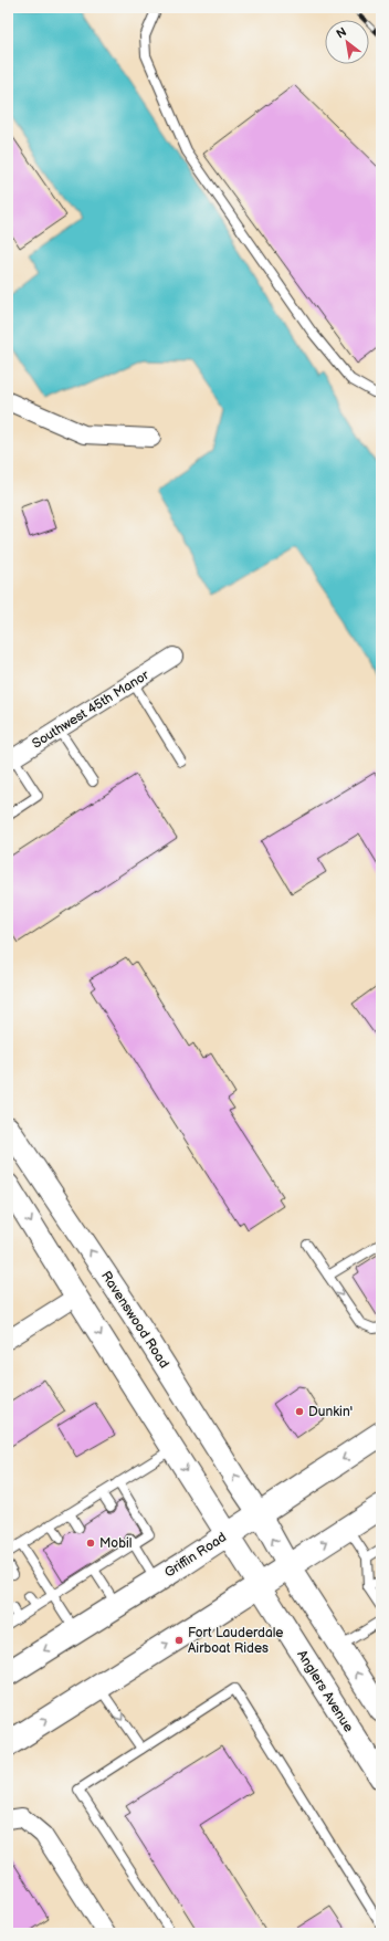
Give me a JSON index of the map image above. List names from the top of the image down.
{
  "streets": {
    "main road": ["Griffin Road"],
    "street": ["Southwest 45th Manor", "Ravenswood Road", "Anglers Avenue"]
  },
  "crossings": [
    ["Ravenswood Road", "Griffin Road"],
    ["Griffin Road", "Anglers Avenue"]
  ],
  "places": ["Dunkin'", "Mobil", "Fort Lauderdale Airboat Rides"],
  "north": "top left"
}
